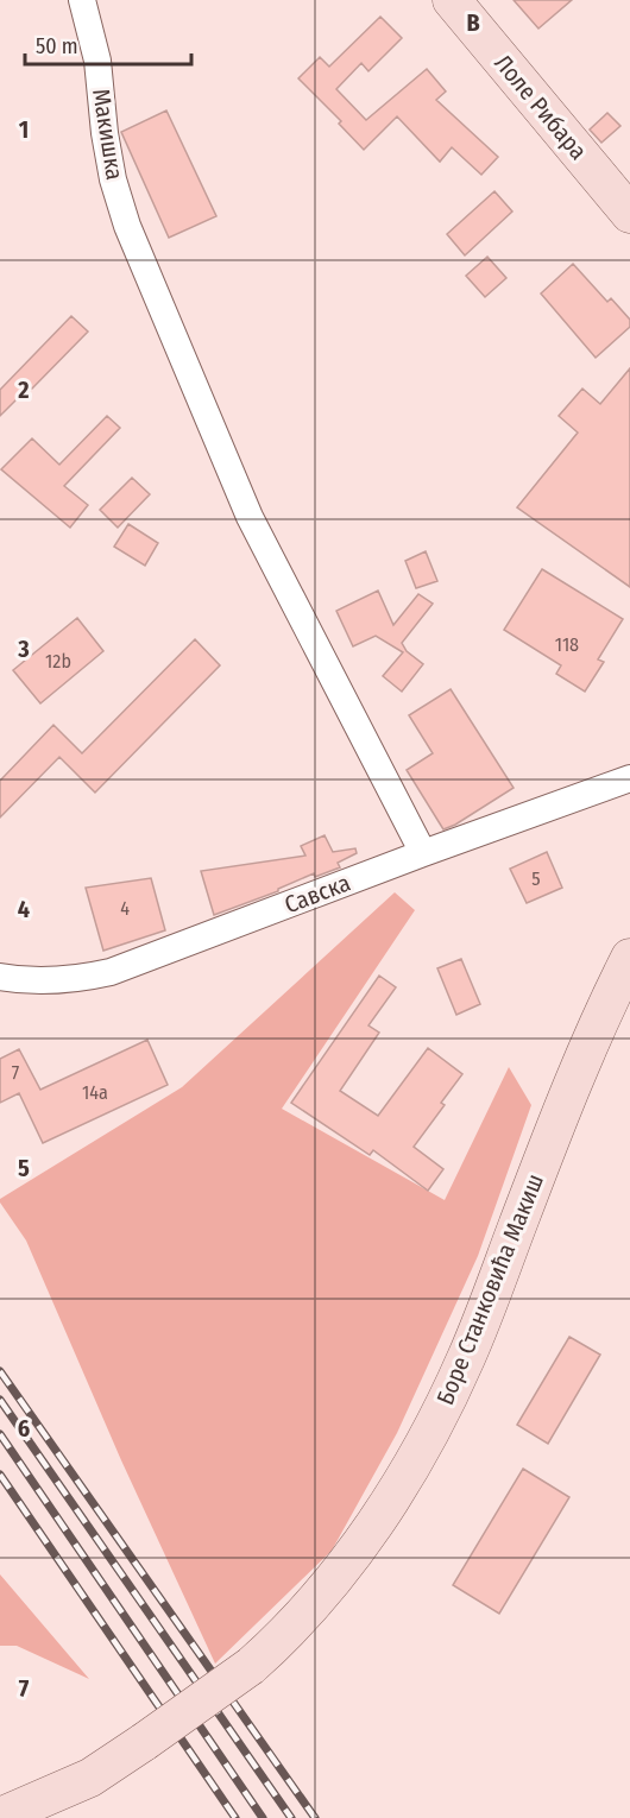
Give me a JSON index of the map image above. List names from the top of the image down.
{
  "streets": {
    "main road": ["Лоле Рибара", "Боре Станковића Макиш"],
    "street": ["Макишка", "Савска"]
  },
  "crossings": [
    ["Макишка", "Савска"]
  ],
  "house_numbers": [
    "118",
    "12b",
    "5",
    "4",
    "7",
    "14a"
  ],
  "scale_bar": "50 m",
  "grid": {
    "columns": ["B"],
    "rows": [
      "1",
      "2",
      "3",
      "4",
      "5",
      "6",
      "7"
    ]
  }
}
